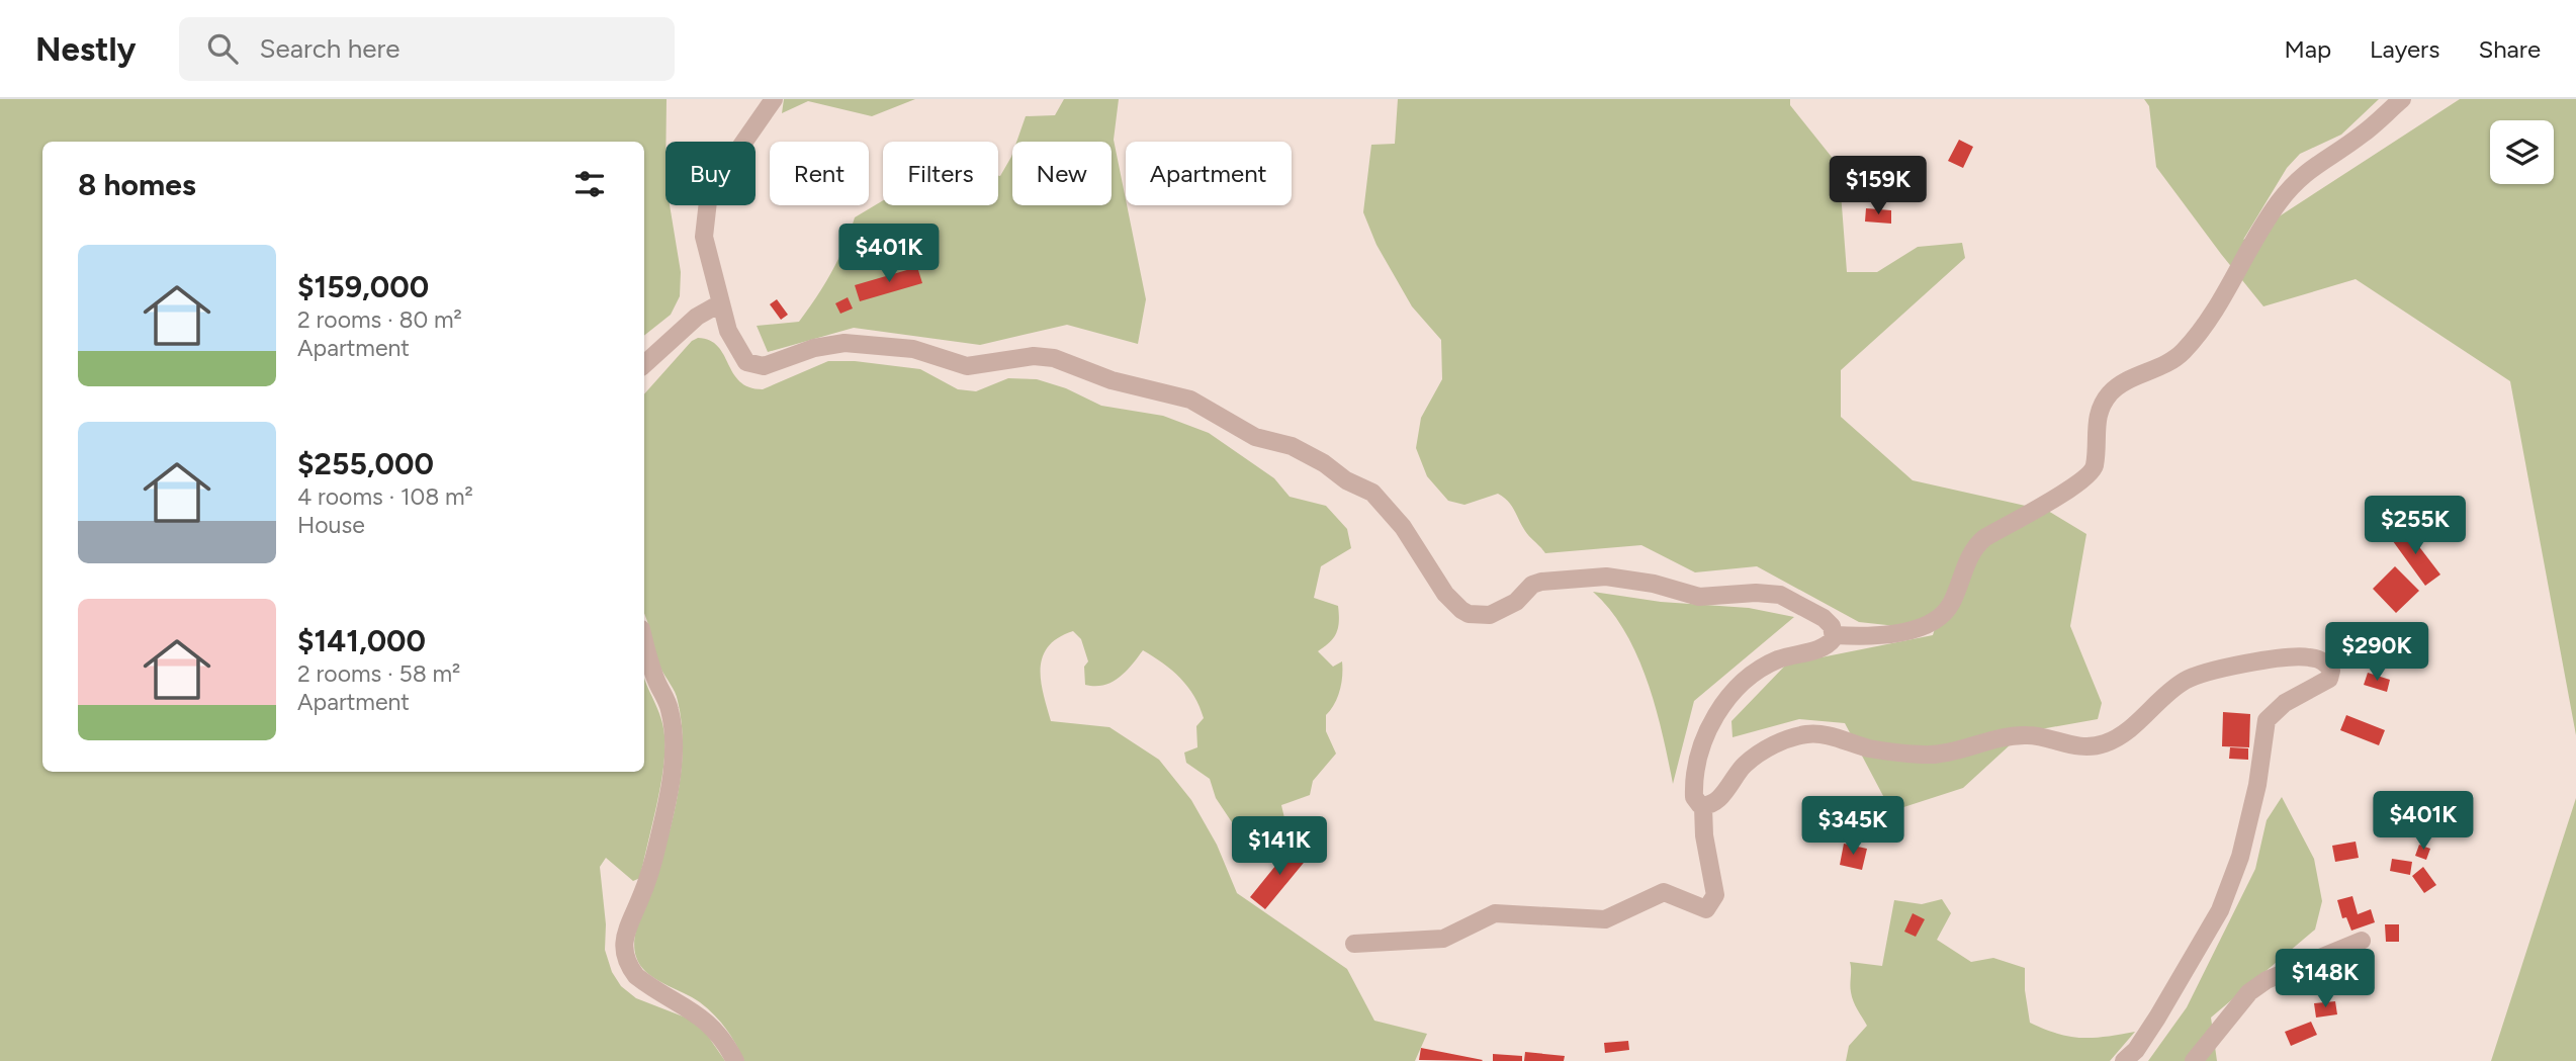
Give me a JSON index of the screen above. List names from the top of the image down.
{
  "page": {
    "header": "Nestly",
    "search": "Search here",
    "nav": ["Map", "Layers", "Share"],
    "chip": [
      "Buy",
      "Rent",
      "Filters",
      "New",
      "Apartment"
    ],
    "heading": "8 homes",
    "price": [
      "$159K",
      "$401K",
      "$255K",
      "$290K",
      "$401K",
      "$345K",
      "$141K",
      "$148K"
    ],
    "list": [
      {
        "name": "$159,000",
        "note": "2 rooms · 80 m² · Apartment"
      },
      {
        "name": "$255,000",
        "note": "4 rooms · 108 m² · House"
      },
      {
        "name": "$141,000",
        "note": "2 rooms · 58 m² · Apartment"
      }
    ]
  }
}
